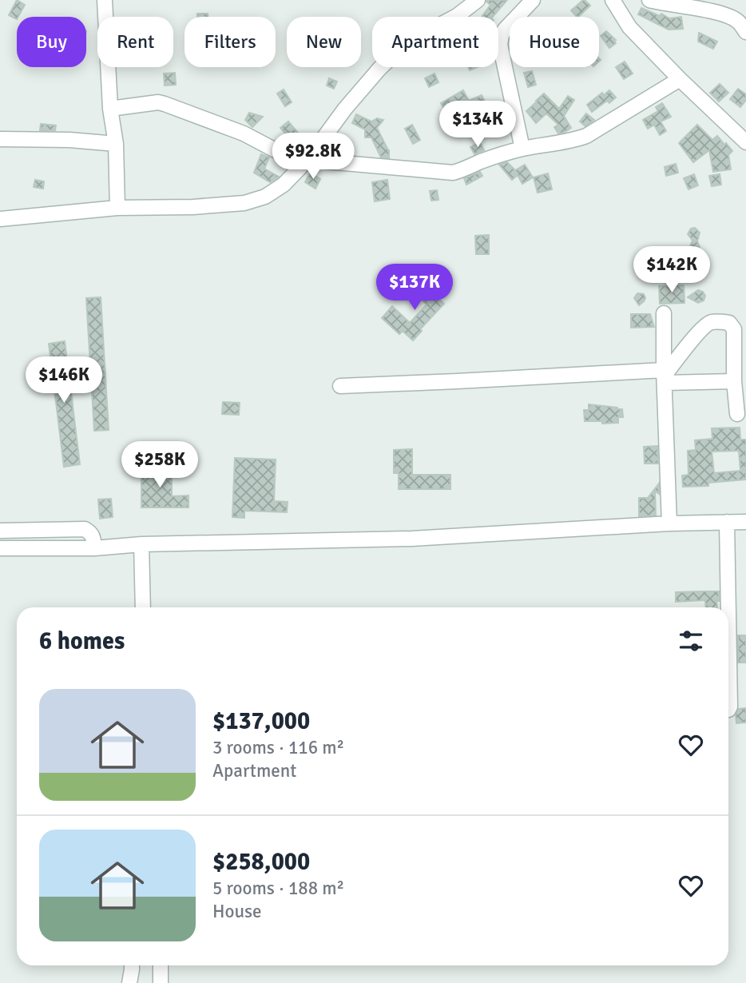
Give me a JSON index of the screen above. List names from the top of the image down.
{
  "page": {
    "chip": [
      "Buy",
      "Rent",
      "Filters",
      "New",
      "Apartment",
      "House"
    ],
    "price": [
      "$134K",
      "$92.8K",
      "$142K",
      "$137K",
      "$146K",
      "$258K"
    ],
    "heading": "6 homes",
    "list": [
      {
        "name": "$137,000",
        "note": "3 rooms · 116 m² · Apartment"
      },
      {
        "name": "$258,000",
        "note": "5 rooms · 188 m² · House"
      }
    ]
  }
}
